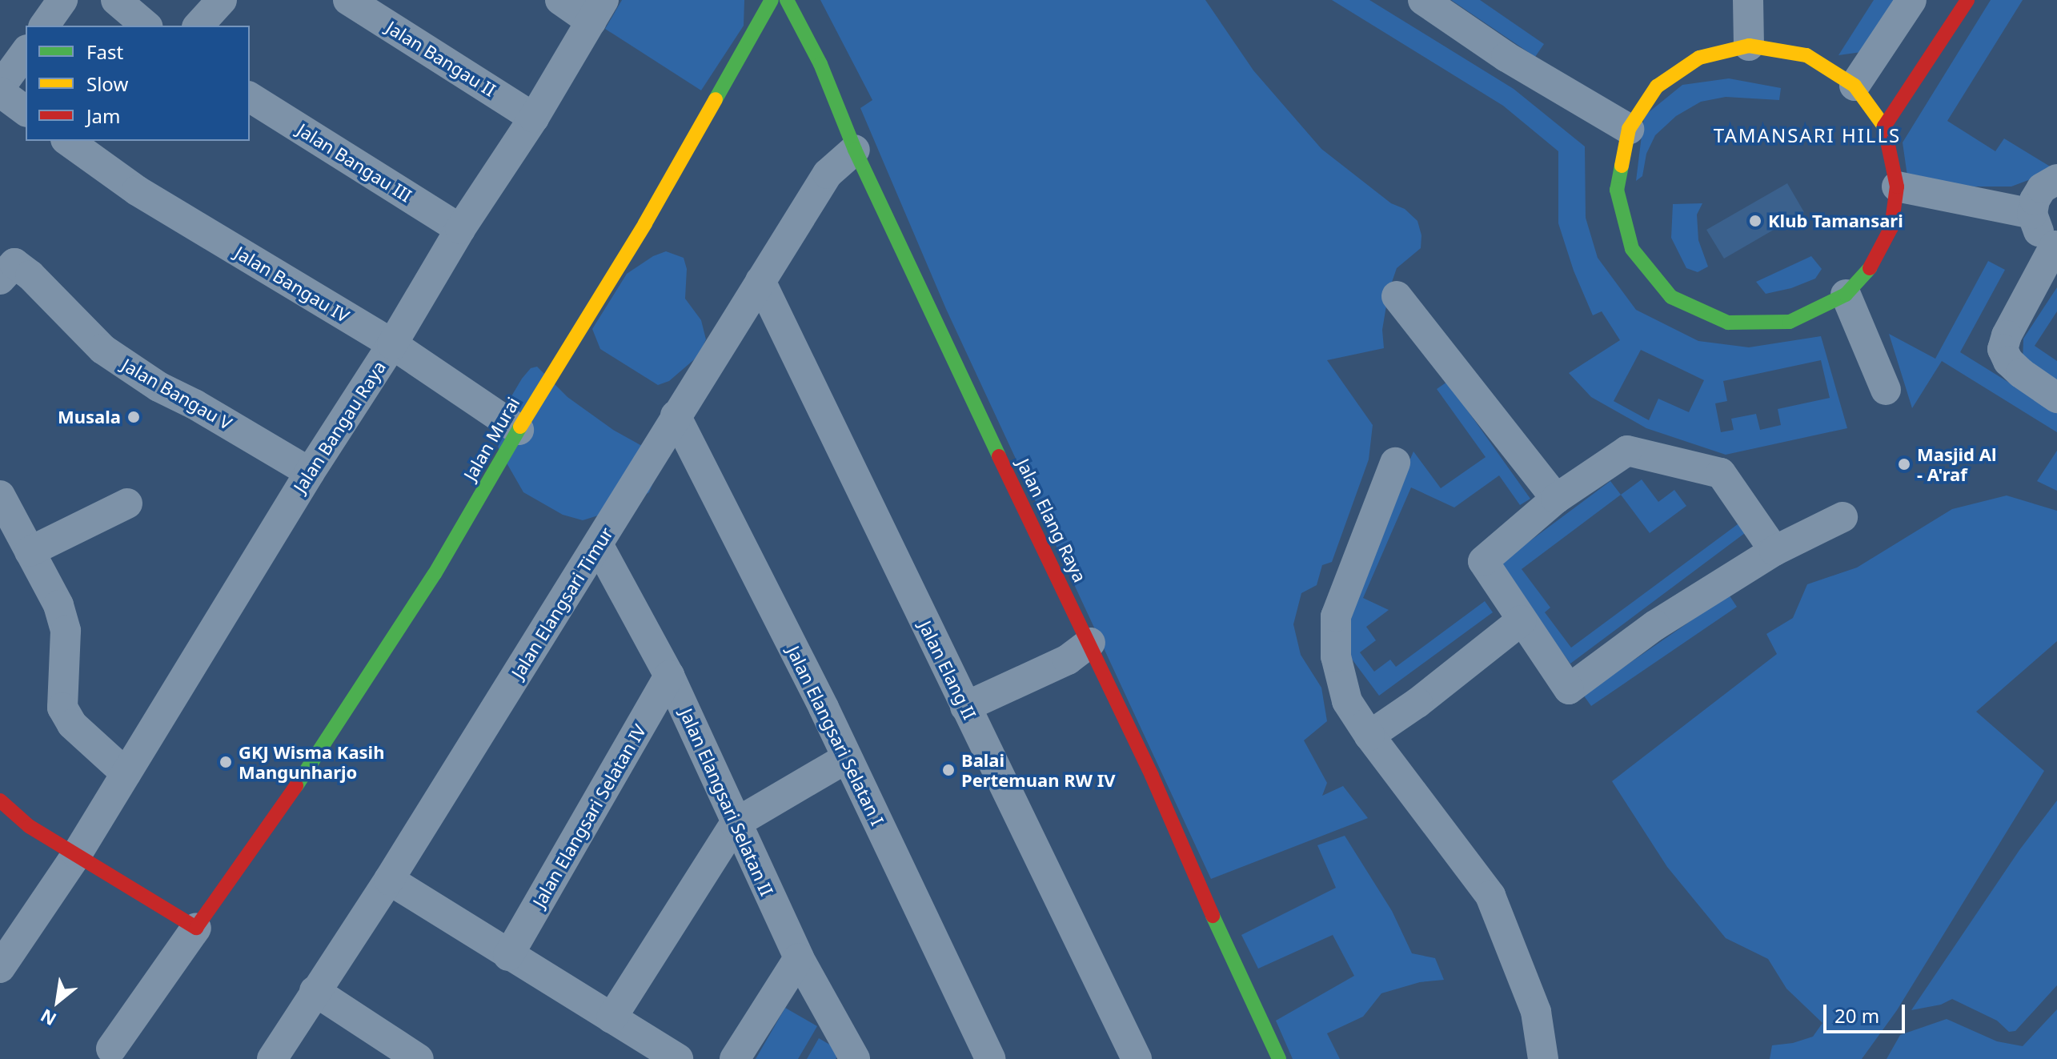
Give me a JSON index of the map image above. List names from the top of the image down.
{
  "streets": {
    "street": [
      "Jalan Bangau II",
      "Jalan Bangau III",
      "Jalan Bangau IV",
      "Jalan Bangau V",
      "Jalan Bangau Raya",
      "Jalan Murai",
      "Jalan Elang Raya",
      "Jalan Elangsari Timur",
      "Jalan Elang II",
      "Jalan Elangsari Selatan I",
      "Jalan Elangsari Selatan II",
      "Jalan Elangsari Selatan IV"
    ]
  },
  "crossings": [
    ["Jalan Bangau II", "Jalan Bangau Raya"],
    ["Jalan Bangau III", "Jalan Bangau Raya"],
    ["Jalan Bangau IV", "Jalan Bangau Raya"],
    ["Jalan Bangau IV", "Jalan Murai"],
    ["Jalan Bangau V", "Jalan Bangau Raya"],
    ["Jalan Elang Raya", "Jalan Elangsari Timur"],
    ["Jalan Elangsari Timur", "Jalan Elang II"],
    ["Jalan Elangsari Timur", "Jalan Elangsari Selatan I"],
    ["Jalan Elangsari Timur", "Jalan Elangsari Selatan II"],
    ["Jalan Elangsari Selatan II", "Jalan Elangsari Selatan IV"]
  ],
  "districts": ["TAMANSARI HILLS"],
  "places": [
    "Klub Tamansari",
    "Musala",
    "Masjid Al - A'raf",
    "GKJ Wisma Kasih Mangunharjo",
    "Balai Pertemuan RW IV"
  ],
  "legend": ["Fast", "Slow", "Jam"],
  "scale_bar": "20 m",
  "north": "bottom left"
}
